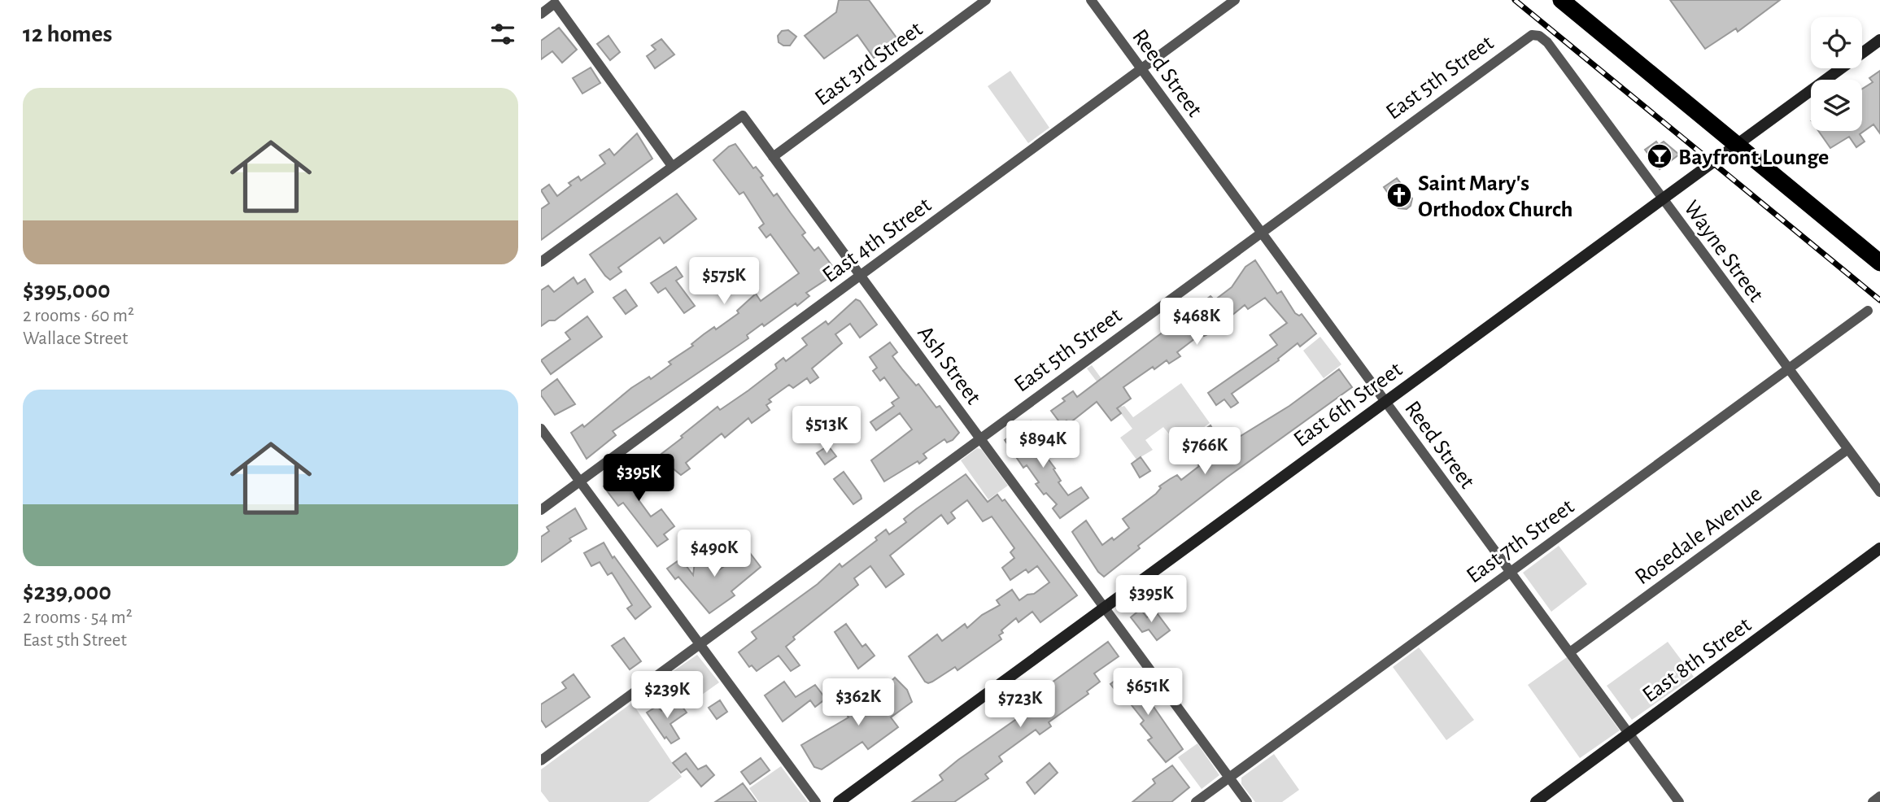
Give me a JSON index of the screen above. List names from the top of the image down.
{
  "streets": {
    "main road": ["East 6th Street", "East 8th Street"],
    "street": [
      "East 3rd Street",
      "Reed Street",
      "East 5th Street",
      "East 4th Street",
      "Wayne Street",
      "Ash Street",
      "Rosedale Avenue",
      "East 7th Street"
    ]
  },
  "crossings": [
    ["East 3rd Street", "Ash Street"],
    ["Reed Street", "East 5th Street"],
    ["Reed Street", "East 4th Street"],
    ["Reed Street", "East 6th Street"],
    ["Reed Street", "Rosedale Avenue"],
    ["Reed Street", "East 7th Street"],
    ["Reed Street", "East 8th Street"],
    ["East 5th Street", "Wayne Street"],
    ["East 5th Street", "Ash Street"],
    ["East 4th Street", "Ash Street"],
    ["Wayne Street", "East 6th Street"],
    ["Wayne Street", "Rosedale Avenue"],
    ["Wayne Street", "East 7th Street"],
    ["Ash Street", "East 6th Street"],
    ["Ash Street", "East 7th Street"]
  ],
  "places": {
    "bar": ["Bayfront Lounge"],
    "church": ["Saint Mary's Orthodox Church"]
  },
  "page": {
    "heading": "12 homes",
    "list": [
      {
        "name": "$395,000",
        "note": "2 rooms · 60 m² · Wallace Street"
      },
      {
        "name": "$239,000",
        "note": "2 rooms · 54 m² · East 5th Street"
      }
    ],
    "price": [
      "$575K",
      "$468K",
      "$513K",
      "$894K",
      "$766K",
      "$395K",
      "$490K",
      "$395K",
      "$651K",
      "$239K",
      "$362K",
      "$723K"
    ]
  }
}
